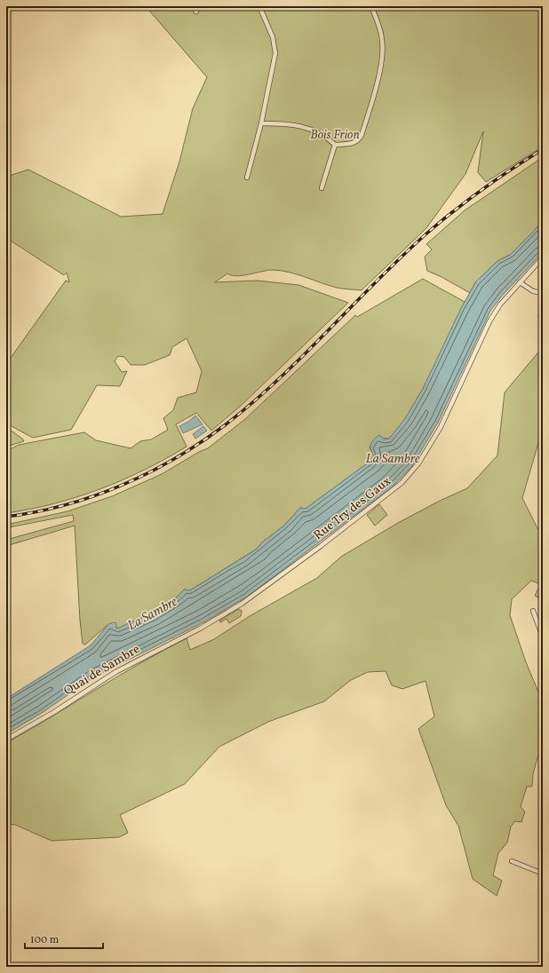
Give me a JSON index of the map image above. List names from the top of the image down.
{
  "streets": {
    "street": ["Rue Try des Gaux", "Quai de Sambre"]
  },
  "crossings": [
    ["Rue Try des Gaux", "Quai de Sambre"]
  ],
  "water": ["La Sambre"],
  "parks": ["Bois Frion"],
  "scale_bar": "100 m"
}
